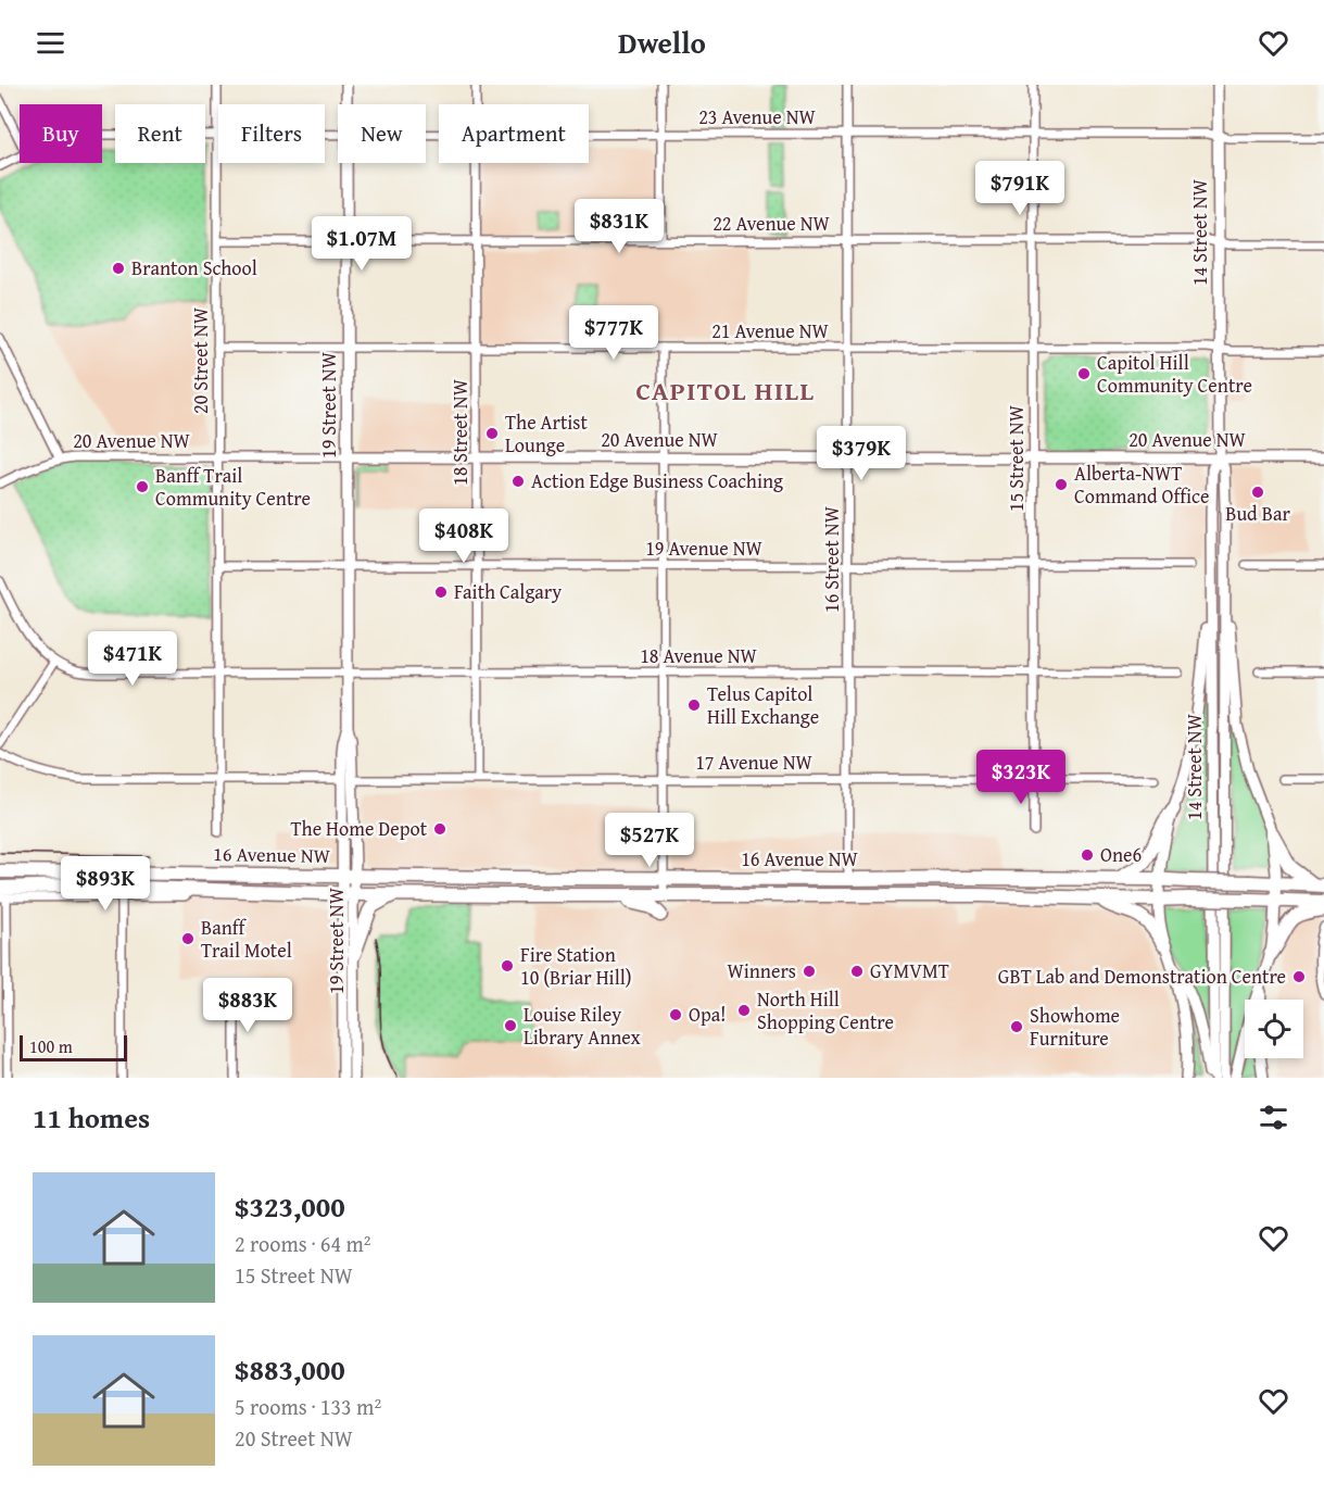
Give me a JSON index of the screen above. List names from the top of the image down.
{
  "streets": {
    "highway": ["16 Avenue NW"],
    "main road": ["14 Street NW", "19 Street NW", "20 Avenue NW"],
    "street": [
      "23 Avenue NW",
      "22 Avenue NW",
      "21 Avenue NW",
      "20 Street NW",
      "18 Street NW",
      "15 Street NW",
      "19 Avenue NW",
      "16 Street NW",
      "18 Avenue NW",
      "17 Avenue NW"
    ]
  },
  "crossings": [
    ["23 Avenue NW", "14 Street NW"],
    ["23 Avenue NW", "20 Street NW"],
    ["23 Avenue NW", "15 Street NW"],
    ["23 Avenue NW", "16 Street NW"],
    ["22 Avenue NW", "14 Street NW"],
    ["22 Avenue NW", "20 Street NW"],
    ["22 Avenue NW", "19 Street NW"],
    ["22 Avenue NW", "18 Street NW"],
    ["22 Avenue NW", "15 Street NW"],
    ["22 Avenue NW", "16 Street NW"],
    ["14 Street NW", "21 Avenue NW"],
    ["14 Street NW", "20 Avenue NW"],
    ["21 Avenue NW", "20 Street NW"],
    ["21 Avenue NW", "19 Street NW"],
    ["21 Avenue NW", "18 Street NW"],
    ["21 Avenue NW", "15 Street NW"],
    ["21 Avenue NW", "16 Street NW"],
    ["20 Street NW", "20 Avenue NW"],
    ["20 Street NW", "19 Avenue NW"],
    ["20 Street NW", "18 Avenue NW"],
    ["20 Street NW", "17 Avenue NW"],
    ["19 Street NW", "20 Avenue NW"],
    ["19 Street NW", "19 Avenue NW"],
    ["19 Street NW", "18 Avenue NW"],
    ["19 Street NW", "17 Avenue NW"],
    ["19 Street NW", "16 Avenue NW"],
    ["18 Street NW", "20 Avenue NW"],
    ["18 Street NW", "19 Avenue NW"],
    ["18 Street NW", "18 Avenue NW"],
    ["18 Street NW", "17 Avenue NW"],
    ["20 Avenue NW", "15 Street NW"],
    ["20 Avenue NW", "16 Street NW"],
    ["15 Street NW", "19 Avenue NW"],
    ["15 Street NW", "18 Avenue NW"],
    ["15 Street NW", "17 Avenue NW"],
    ["19 Avenue NW", "16 Street NW"],
    ["16 Street NW", "18 Avenue NW"],
    ["16 Street NW", "17 Avenue NW"],
    ["16 Street NW", "16 Avenue NW"]
  ],
  "districts": ["CAPITOL HILL"],
  "places": [
    "Branton School",
    "Capitol Hill Community Centre",
    "The Artist Lounge",
    "Action Edge Business Coaching",
    "Alberta-NWT Command Office",
    "Banff Trail Community Centre",
    "Bud Bar",
    "Faith Calgary",
    "Telus Capitol Hill Exchange",
    "The Home Depot",
    "One6",
    "Banff Trail Motel",
    "Fire Station 10 (Briar Hill)",
    "Winners",
    "GYMVMT",
    "GBT Lab and Demonstration Centre",
    "North Hill Shopping Centre",
    "Opa!",
    "Louise Riley Library Annex",
    "Showhome Furniture"
  ],
  "scale_bar": "100 m",
  "page": {
    "header": "Dwello",
    "chip": [
      "Buy",
      "Rent",
      "Filters",
      "New",
      "Apartment"
    ],
    "price": [
      "$791K",
      "$831K",
      "$1.07M",
      "$777K",
      "$379K",
      "$408K",
      "$471K",
      "$323K",
      "$527K",
      "$893K",
      "$883K"
    ],
    "scale": "100 m",
    "heading": "11 homes",
    "list": [
      {
        "name": "$323,000",
        "note": "2 rooms · 64 m² · 15 Street NW"
      },
      {
        "name": "$883,000",
        "note": "5 rooms · 133 m² · 20 Street NW"
      }
    ]
  }
}
